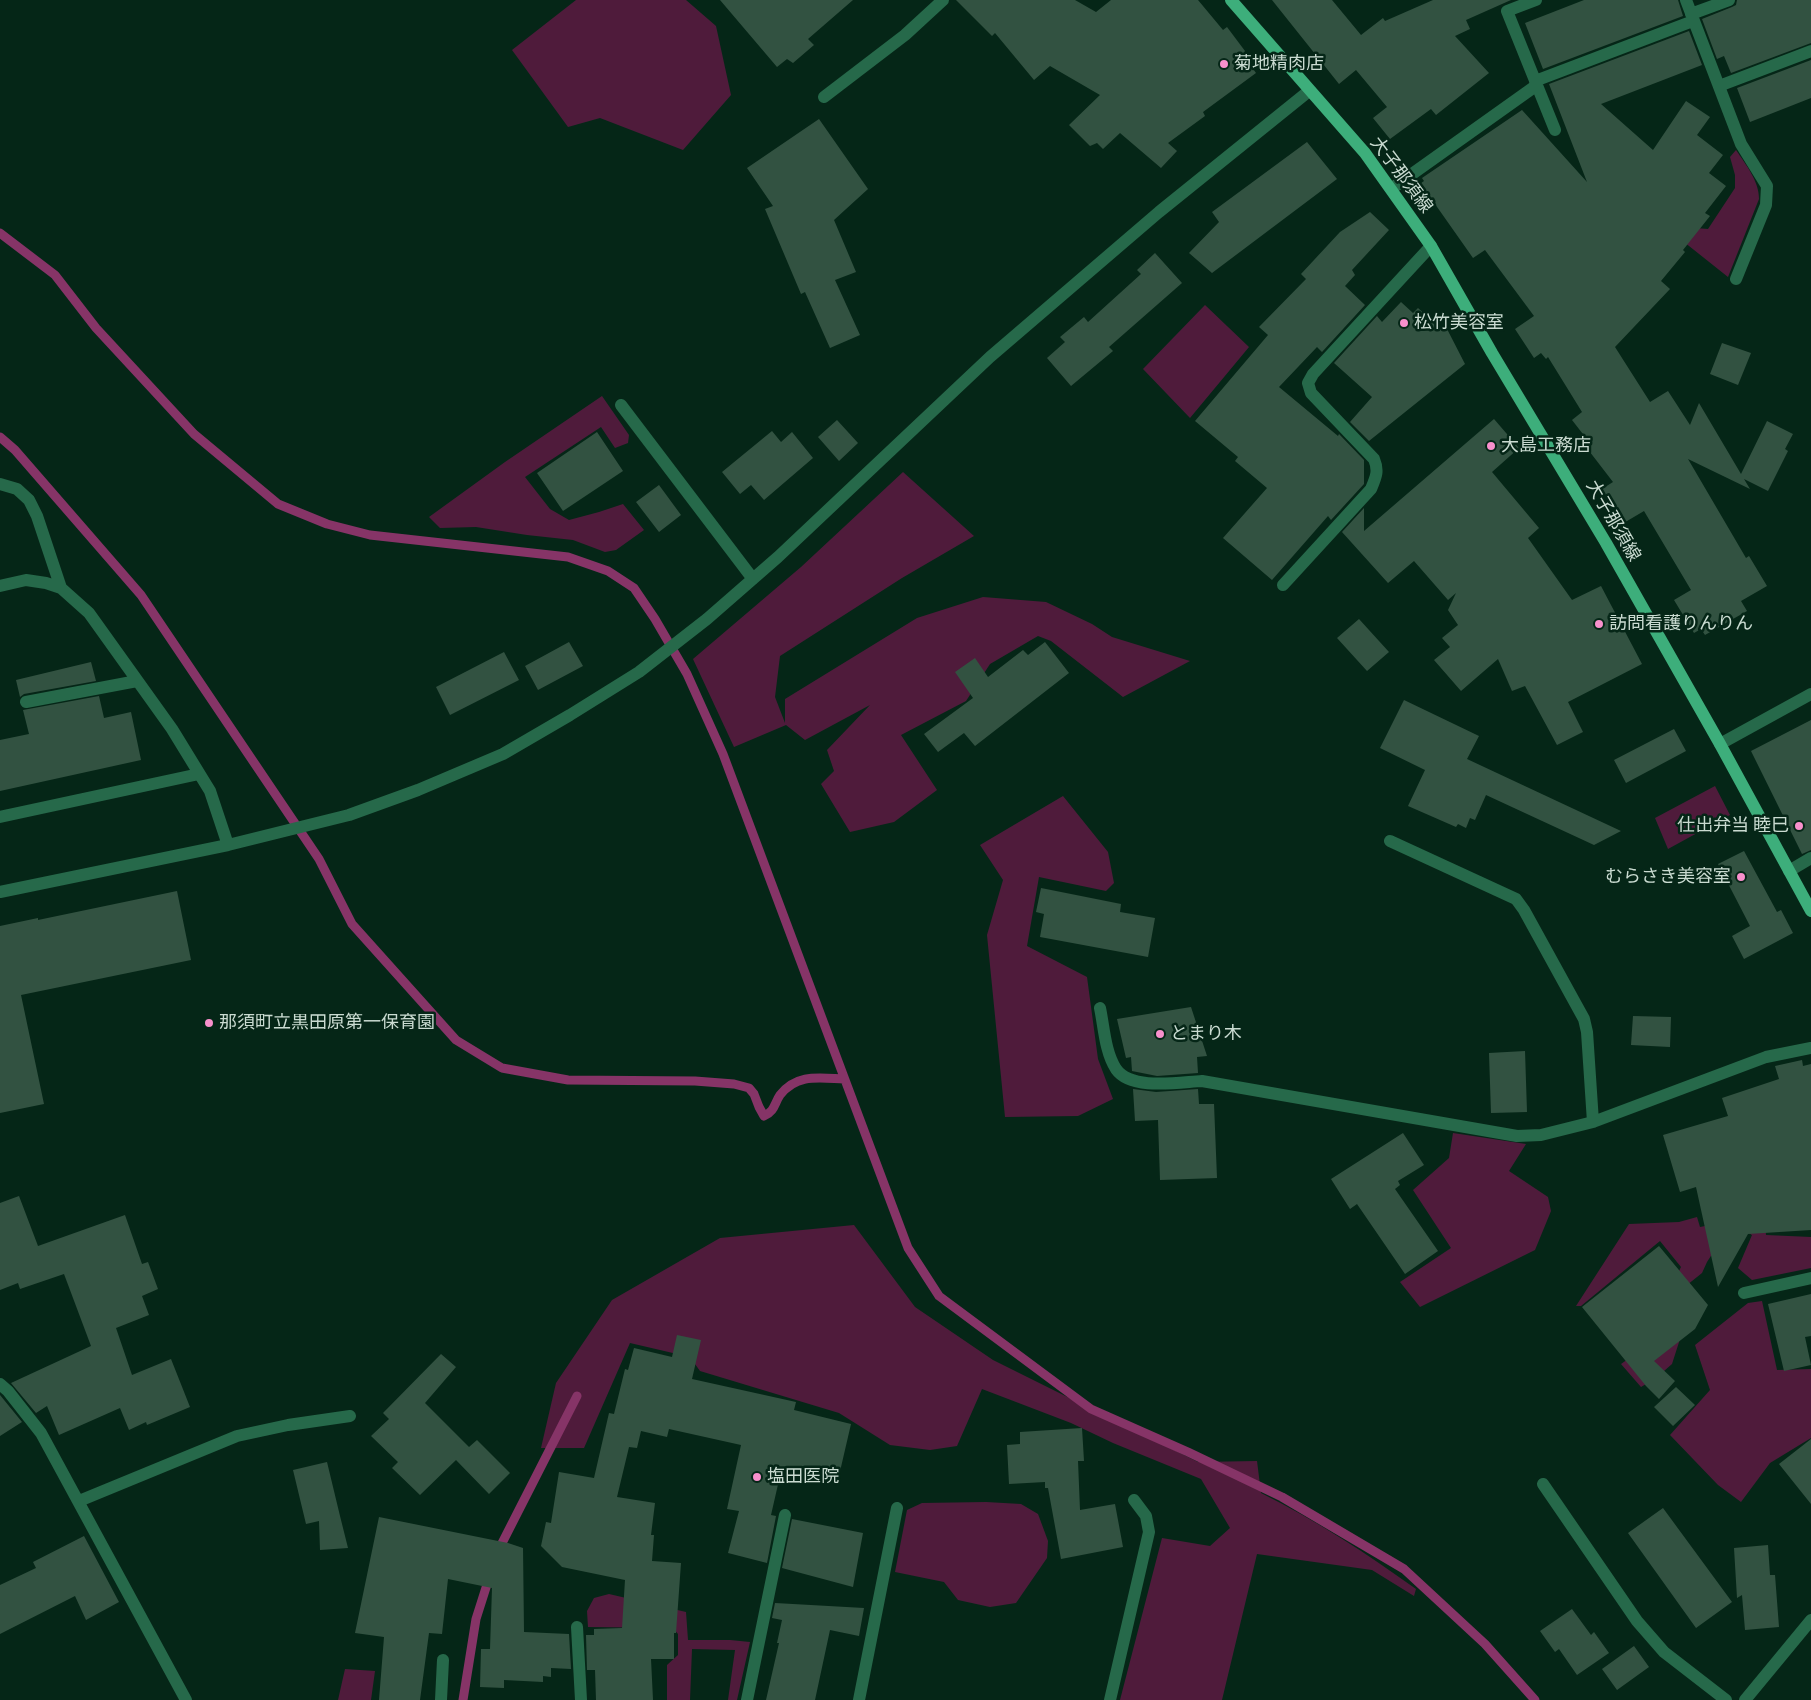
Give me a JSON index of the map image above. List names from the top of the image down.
{
  "streets": {
    "main road": ["大子那須線"]
  },
  "places": [
    "菊地精肉店",
    "松竹美容室",
    "大島工務店",
    "訪問看護りんりん",
    "仕出弁当 睦巳",
    "むらさき美容室",
    "那須町立黒田原第一保育園",
    "とまり木",
    "塩田医院"
  ]
}
